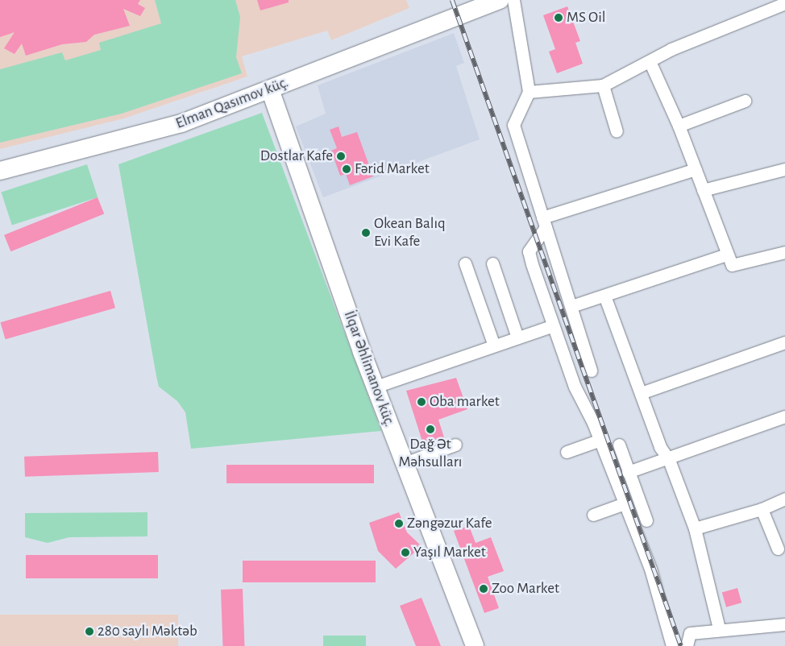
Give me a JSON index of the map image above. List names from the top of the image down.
{
  "streets": {
    "street": ["Elman Qasımov küç.", "İlqar Əhlimanov küç."]
  },
  "crossings": [
    ["Elman Qasımov küç.", "İlqar Əhlimanov küç."]
  ],
  "places": [
    "MS Oil",
    "Dostlar Kafe",
    "Fərid Market",
    "Okean Balıq Evi Kafe",
    "Oba market",
    "Dağ Ət Məhsulları",
    "Zəngəzur Kafe",
    "Yaşıl Market",
    "Zoo Market",
    "280 saylı Məktəb"
  ]
}
